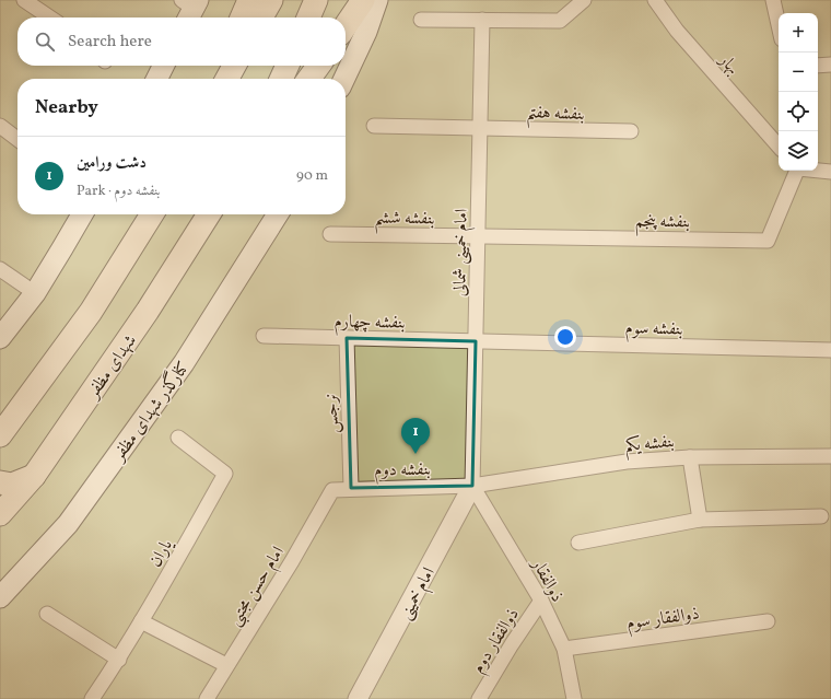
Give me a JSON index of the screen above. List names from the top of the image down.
{
  "streets": {
    "main road": ["شهدای مظفر", "کنارگذر شهدای مظفر"],
    "street": [
      "بهار",
      "بنفشه هفتم",
      "بنفشه ششم",
      "بنفشه پنجم",
      "امام خمینی شمالی",
      "بنفشه چهارم",
      "بنفشه سوم",
      "نرجس",
      "بنفشه یکم",
      "بنفشه دوم",
      "یاران",
      "ذوالفقار",
      "امام حسن مجتبی",
      "امام خمینی",
      "ذوالفقار سوم",
      "ذوالفقار دوم"
    ]
  },
  "crossings": [
    ["بنفشه هفتم", "امام خمینی شمالی"],
    ["بنفشه ششم", "بنفشه پنجم"],
    ["بنفشه ششم", "امام خمینی شمالی"],
    ["بنفشه پنجم", "امام خمینی شمالی"],
    ["امام خمینی شمالی", "بنفشه چهارم"],
    ["امام خمینی شمالی", "بنفشه سوم"],
    ["امام خمینی شمالی", "بنفشه یکم"],
    ["امام خمینی شمالی", "بنفشه دوم"],
    ["امام خمینی شمالی", "ذوالفقار"],
    ["امام خمینی شمالی", "امام خمینی"],
    ["بنفشه چهارم", "بنفشه سوم"],
    ["بنفشه چهارم", "نرجس"],
    ["نرجس", "بنفشه دوم"],
    ["بنفشه یکم", "بنفشه دوم"],
    ["بنفشه یکم", "ذوالفقار"],
    ["بنفشه یکم", "امام خمینی"],
    ["بنفشه دوم", "ذوالفقار"],
    ["بنفشه دوم", "امام حسن مجتبی"],
    ["بنفشه دوم", "امام خمینی"],
    ["ذوالفقار", "امام خمینی"],
    ["ذوالفقار", "ذوالفقار سوم"],
    ["ذوالفقار", "ذوالفقار دوم"]
  ],
  "page": {
    "map_buttons": ["+", "−"],
    "search": "Search here",
    "heading": "Nearby",
    "list": [
      {
        "mark": "1",
        "name": "دشت ورامین",
        "note": "Park · بنفشه دوم",
        "value": "90 m"
      }
    ],
    "pins": "1"
  }
}
